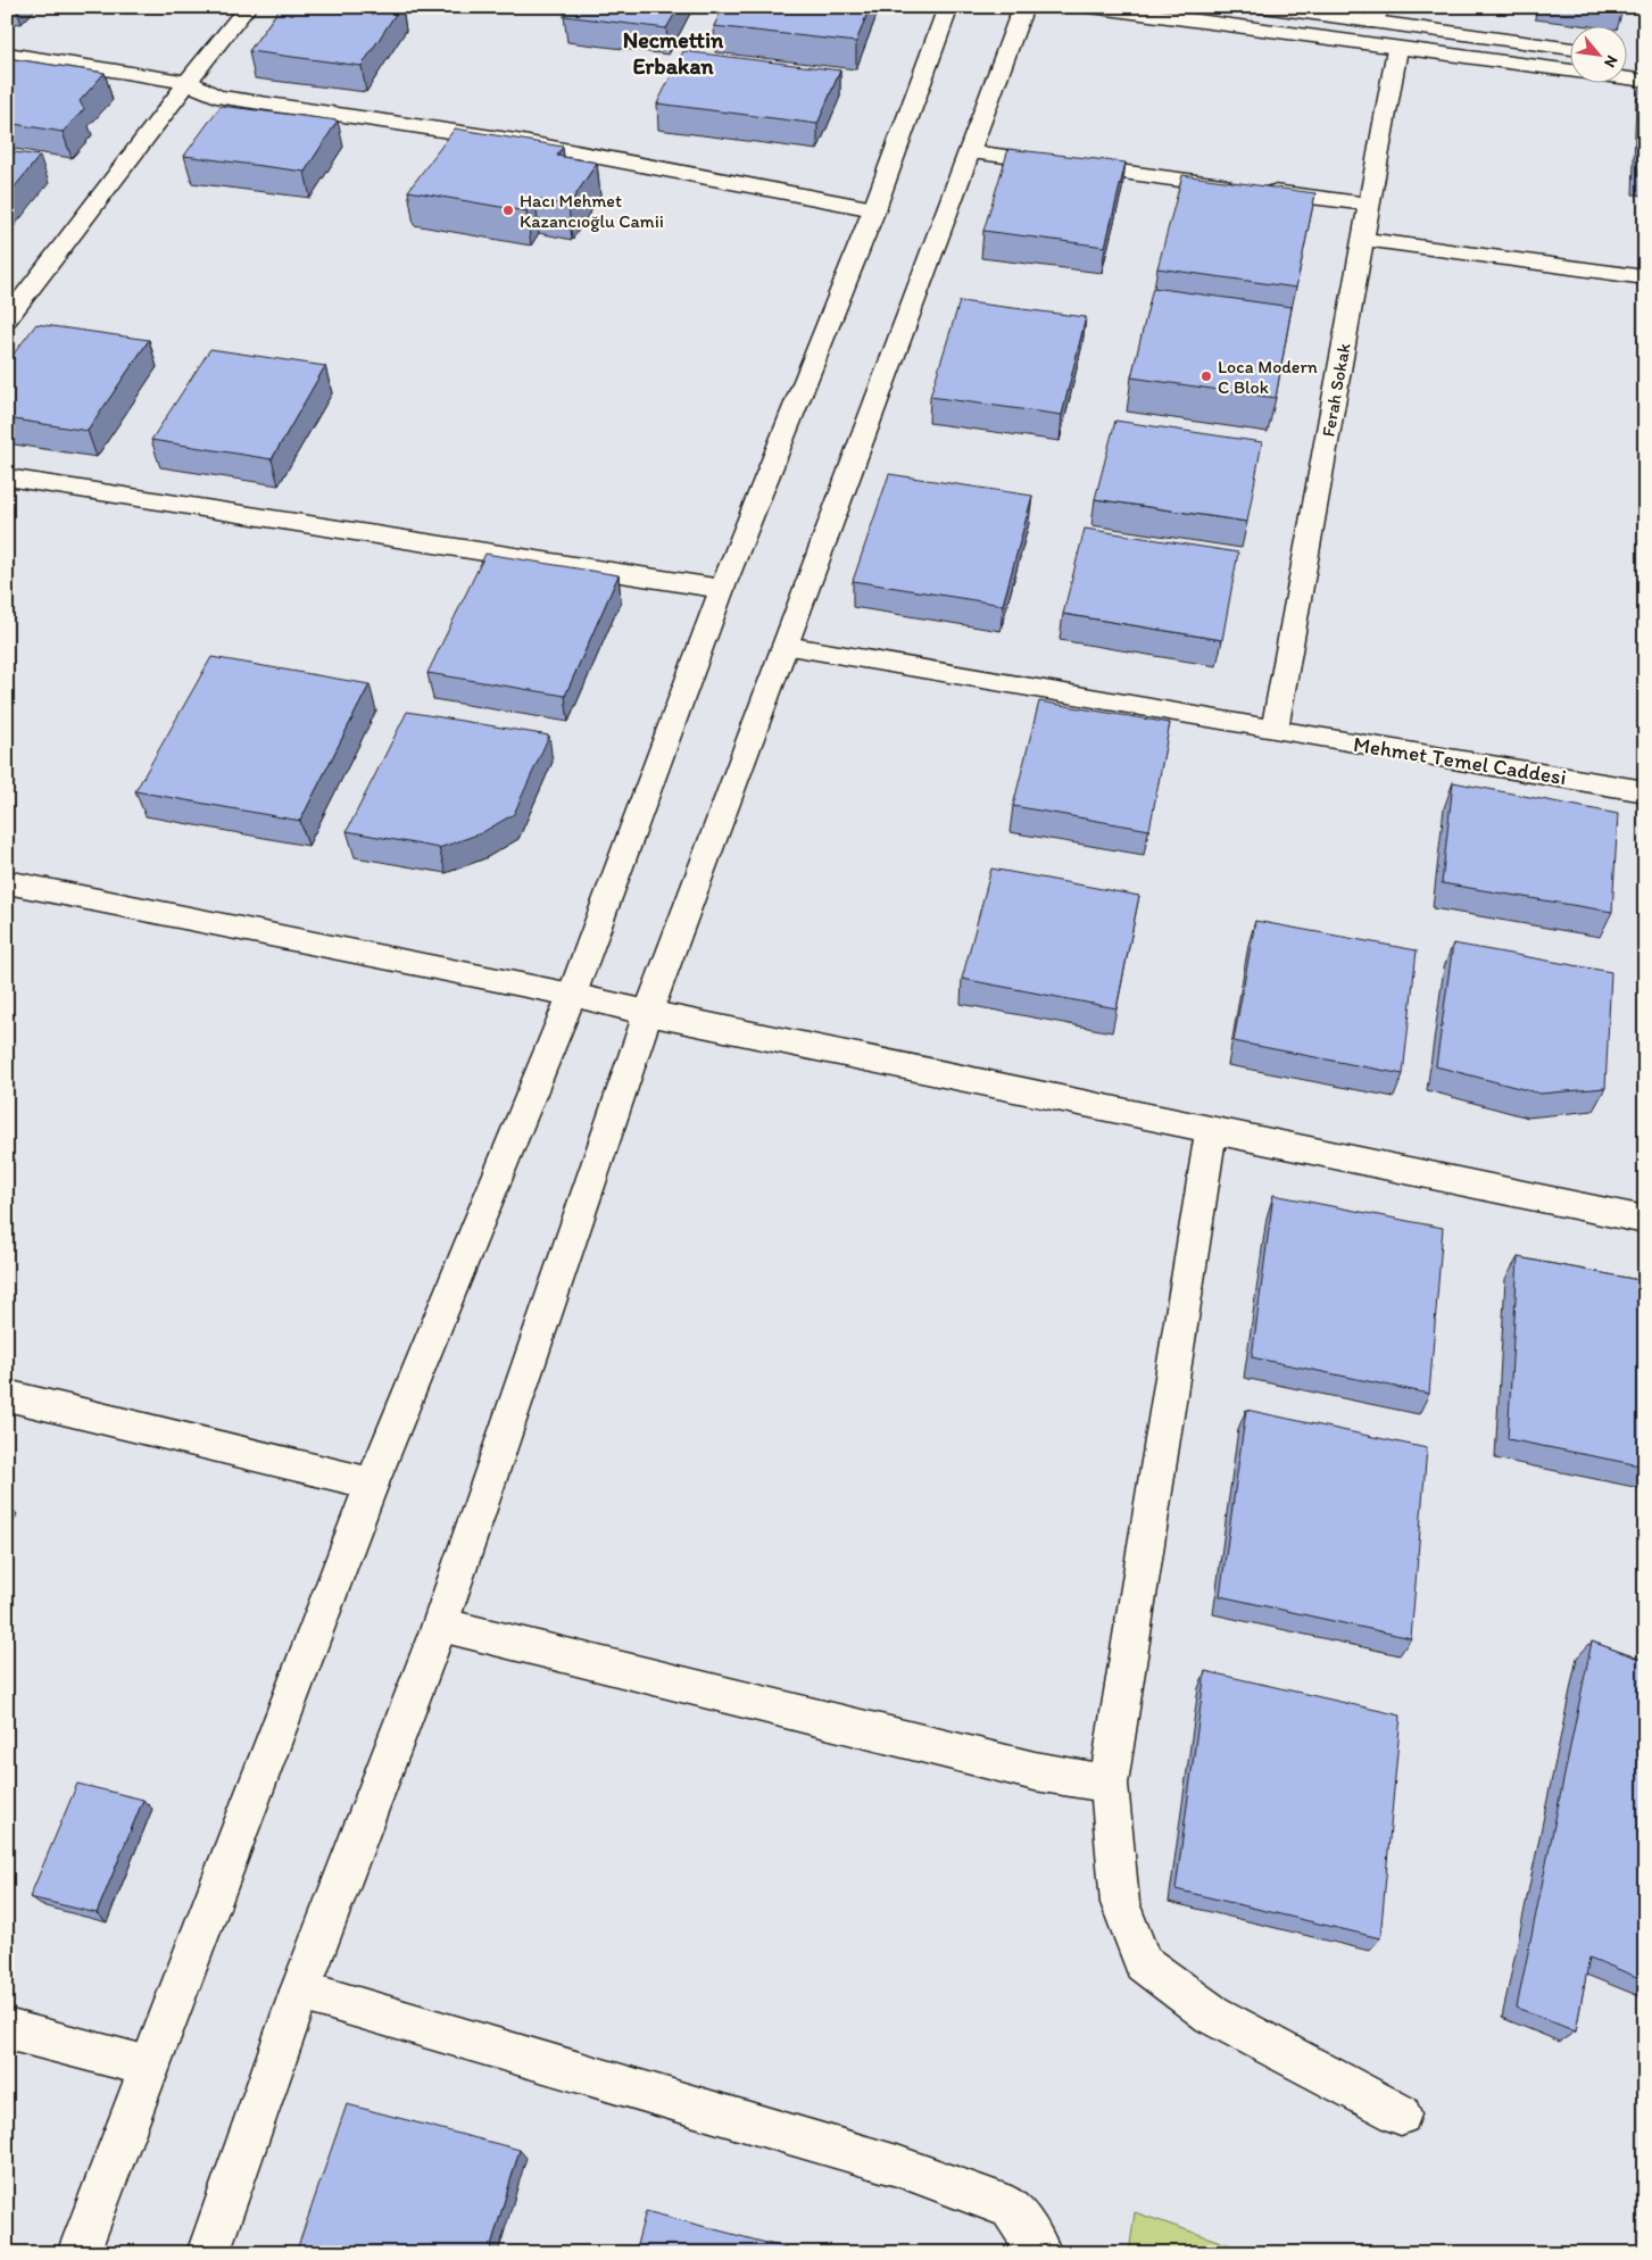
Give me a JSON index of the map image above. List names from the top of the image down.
{
  "streets": {
    "street": ["Ferah Sokak", "Mehmet Temel Caddesi"]
  },
  "crossings": [
    ["Ferah Sokak", "Mehmet Temel Caddesi"]
  ],
  "districts": ["Necmettin Erbakan"],
  "places": ["Hacı Mehmet Kazancıoğlu Camii", "Loca Modern C Blok"],
  "north": "bottom right"
}
